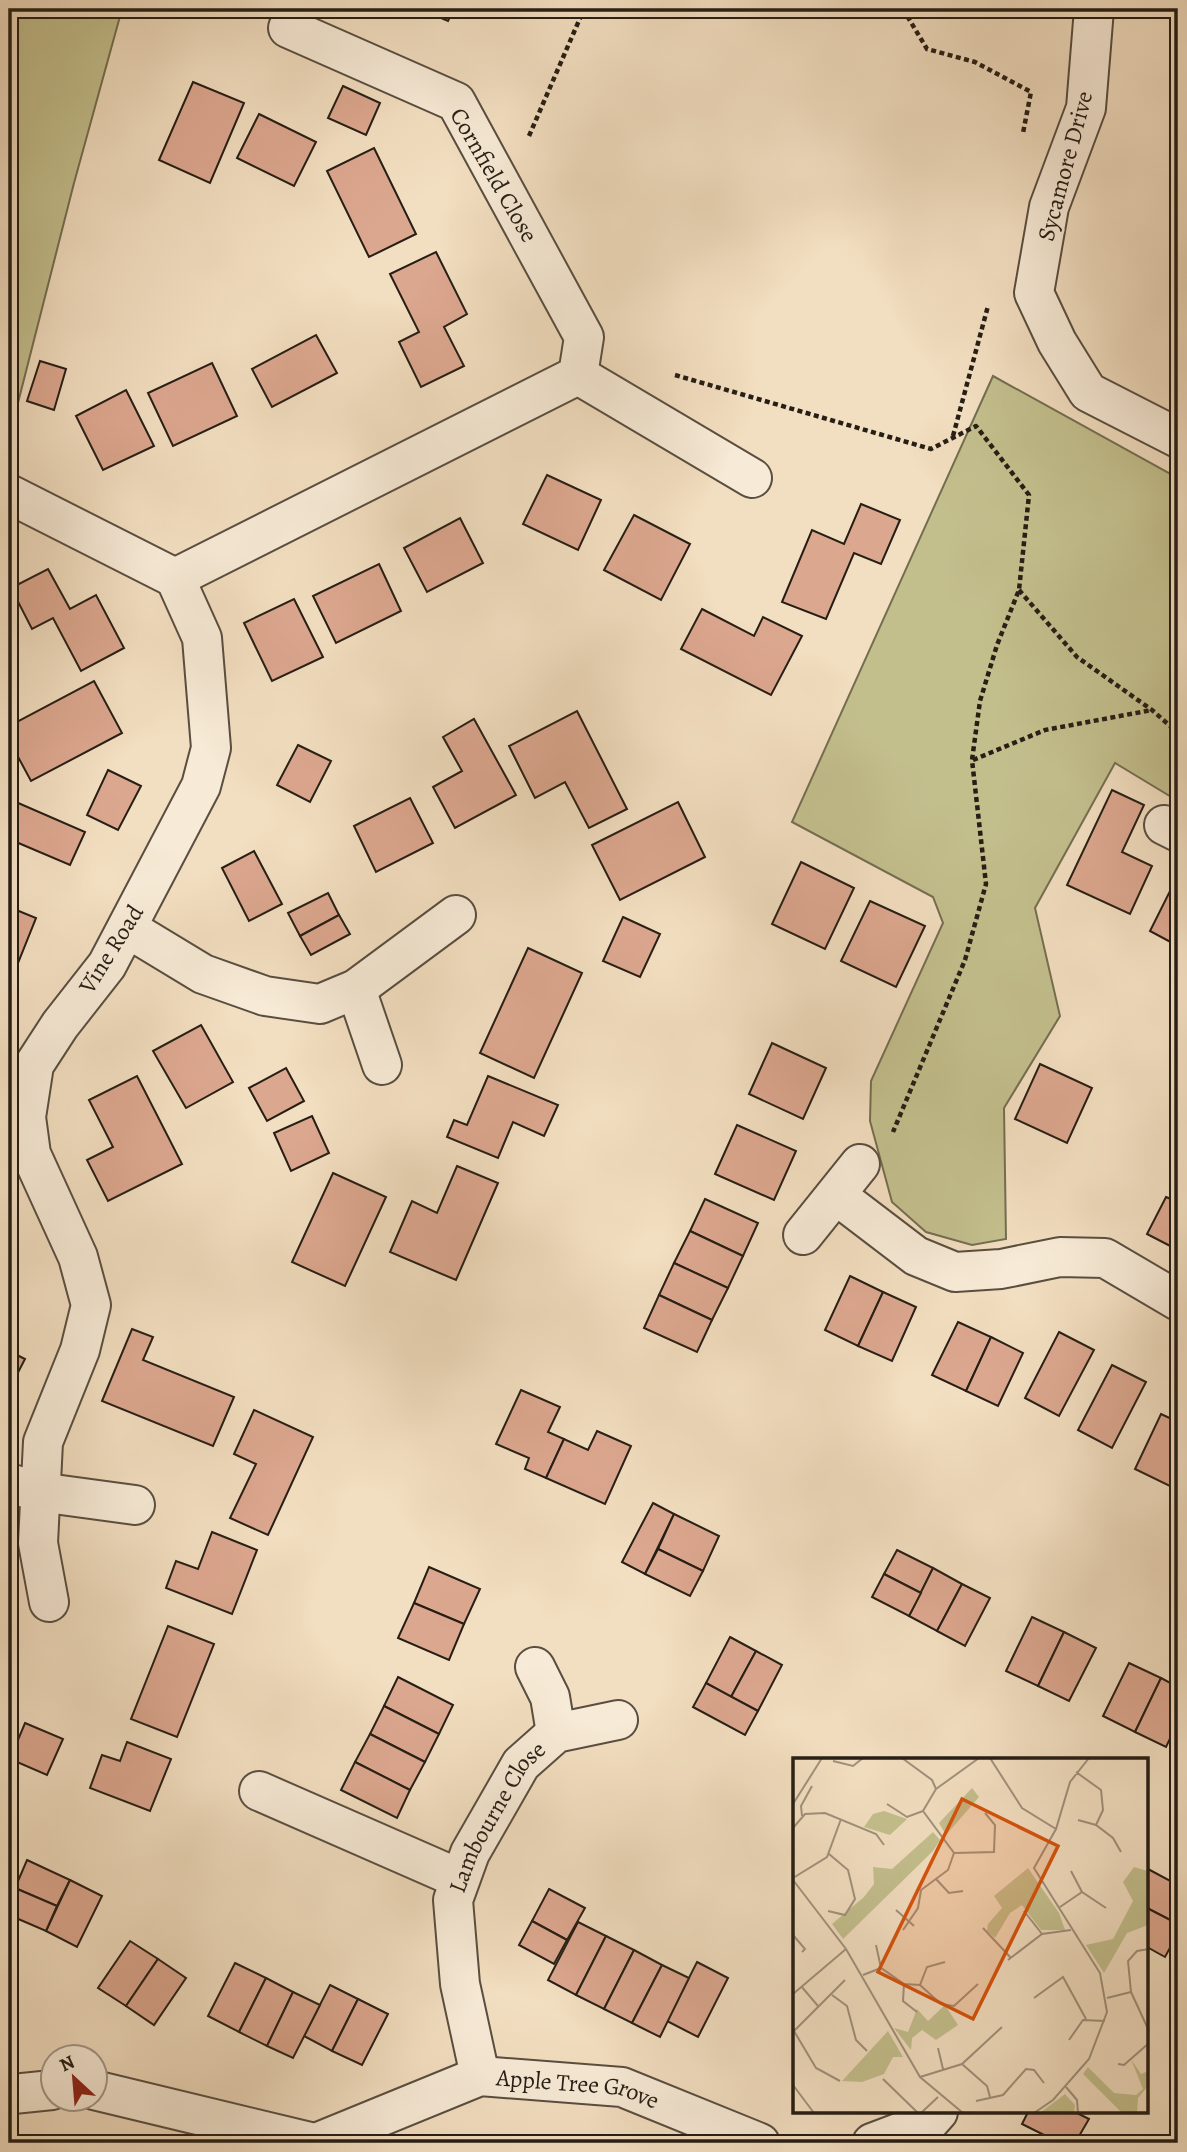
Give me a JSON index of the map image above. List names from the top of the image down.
{
  "streets": {
    "street": [
      "Sycamore Drive",
      "Cornfield Close",
      "Vine Road",
      "Lambourne Close",
      "Apple Tree Grove"
    ]
  },
  "crossings": [
    ["Lambourne Close", "Apple Tree Grove"]
  ],
  "north": "top left"
}
